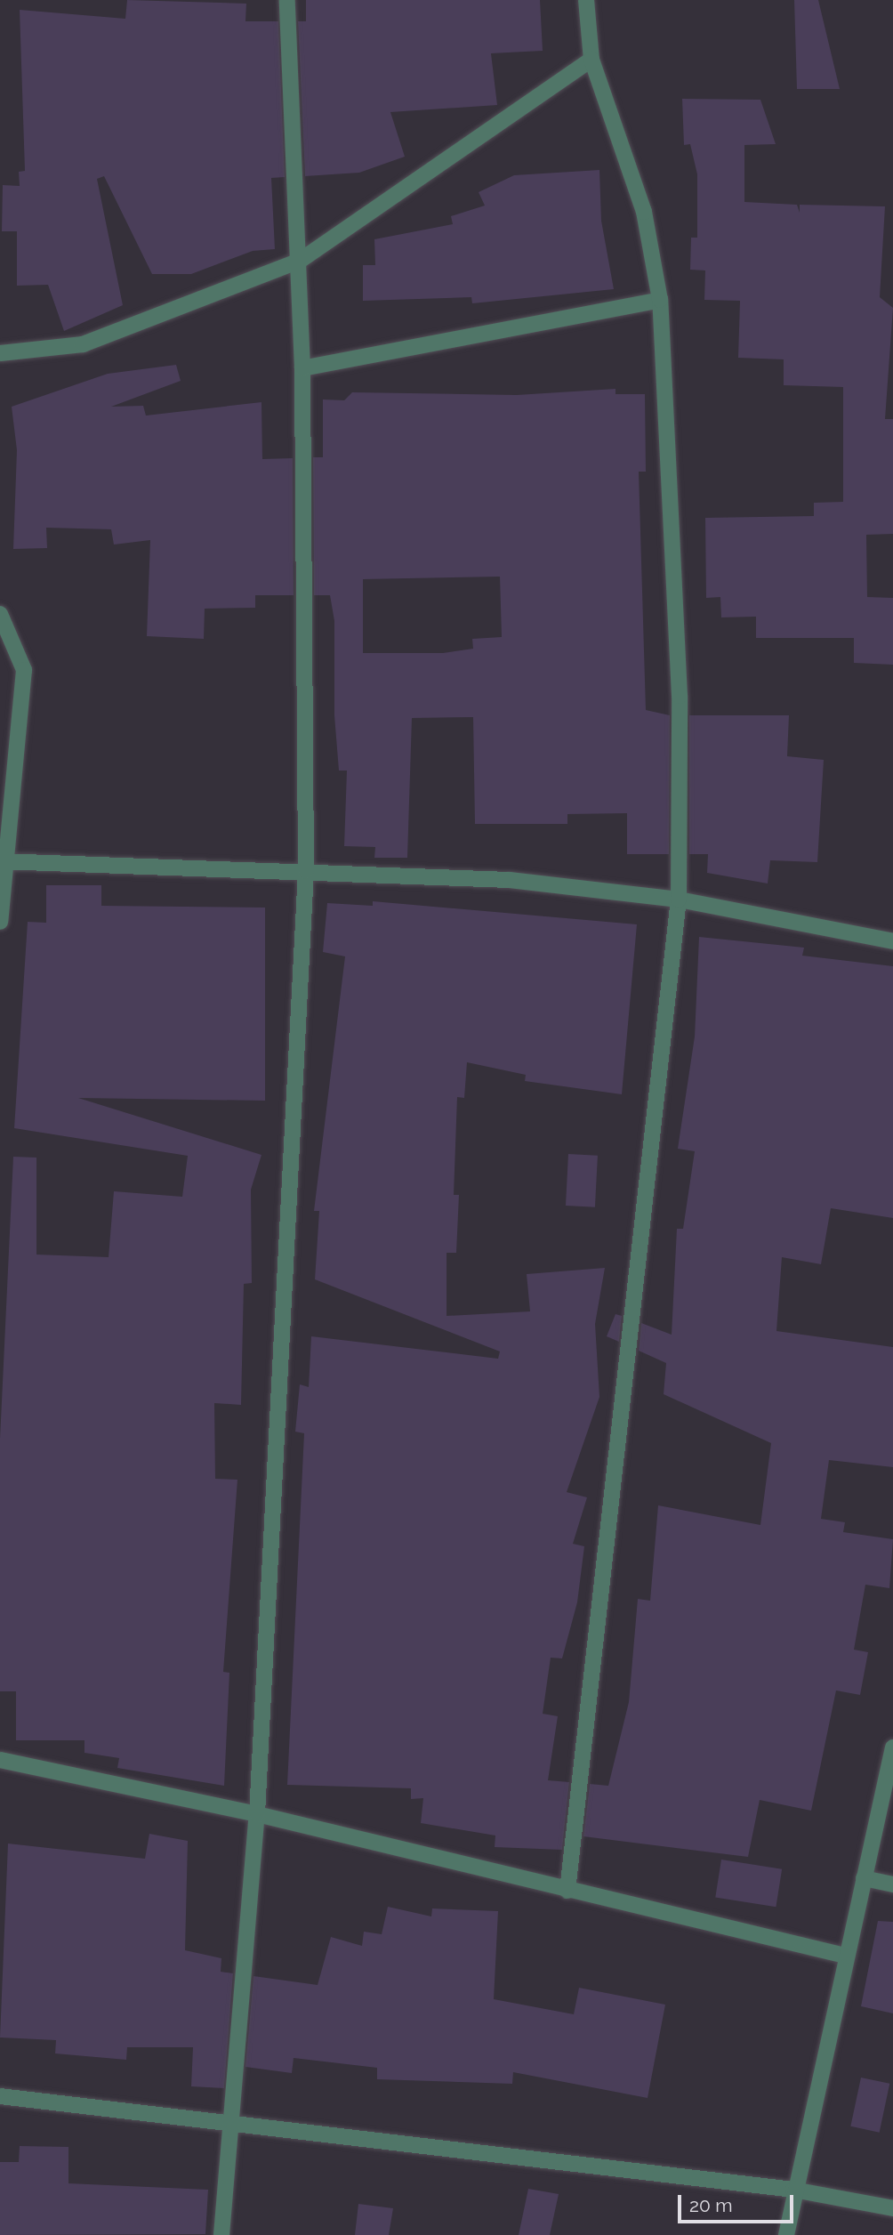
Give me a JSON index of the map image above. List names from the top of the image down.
{
  "scale_bar": "20 m"
}
